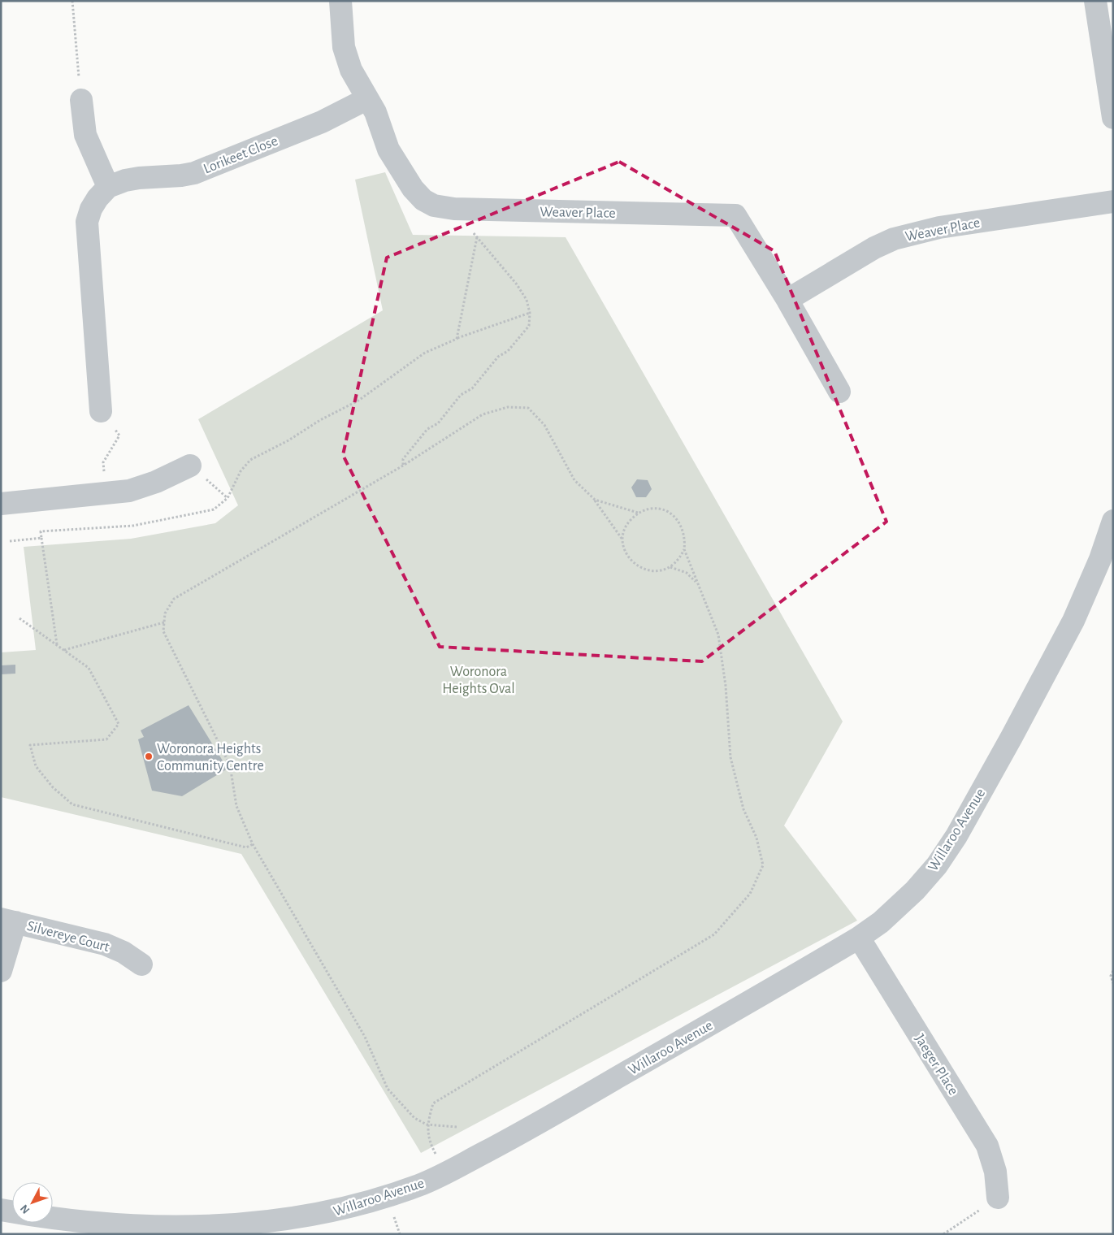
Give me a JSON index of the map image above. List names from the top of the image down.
{
  "streets": {
    "street": [
      "Lorikeet Close",
      "Weaver Place",
      "Willaroo Avenue",
      "Silvereye Court",
      "Jaeger Place"
    ]
  },
  "crossings": [
    ["Lorikeet Close", "Weaver Place"],
    ["Willaroo Avenue", "Jaeger Place"]
  ],
  "parks": ["Woronora Heights Oval"],
  "places": ["Woronora Heights Community Centre"],
  "north": "bottom left"
}
